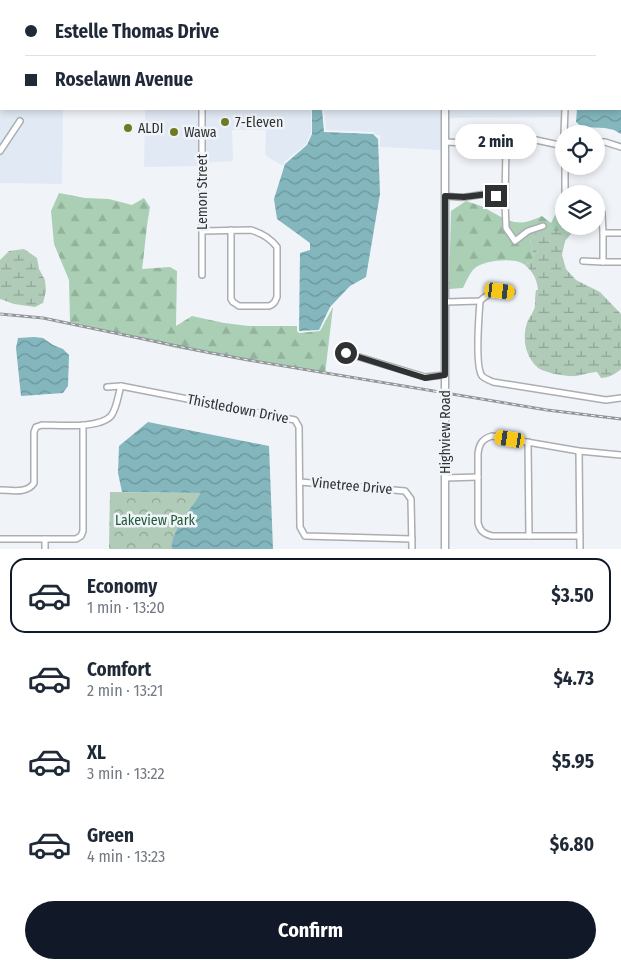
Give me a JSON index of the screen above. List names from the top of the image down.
{
  "streets": {
    "street": [
      "Lemon Street",
      "Thistledown Drive",
      "Highview Road",
      "Vinetree Drive"
    ]
  },
  "crossings": [
    ["Thistledown Drive", "Vinetree Drive"]
  ],
  "parks": ["Lakeview Park"],
  "places": ["7-Eleven", "ALDI", "Wawa"],
  "page": {
    "banner": ["Estelle Thomas Drive", "Roselawn Avenue"],
    "bubble": "2 min",
    "list": [
      {
        "name": "Economy",
        "note": "1 min · 13:20",
        "value": "$3.50"
      },
      {
        "name": "Comfort",
        "note": "2 min · 13:21",
        "value": "$4.73"
      },
      {
        "name": "XL",
        "note": "3 min · 13:22",
        "value": "$5.95"
      },
      {
        "name": "Green",
        "note": "4 min · 13:23",
        "value": "$6.80"
      }
    ],
    "buttons": "Confirm"
  }
}
